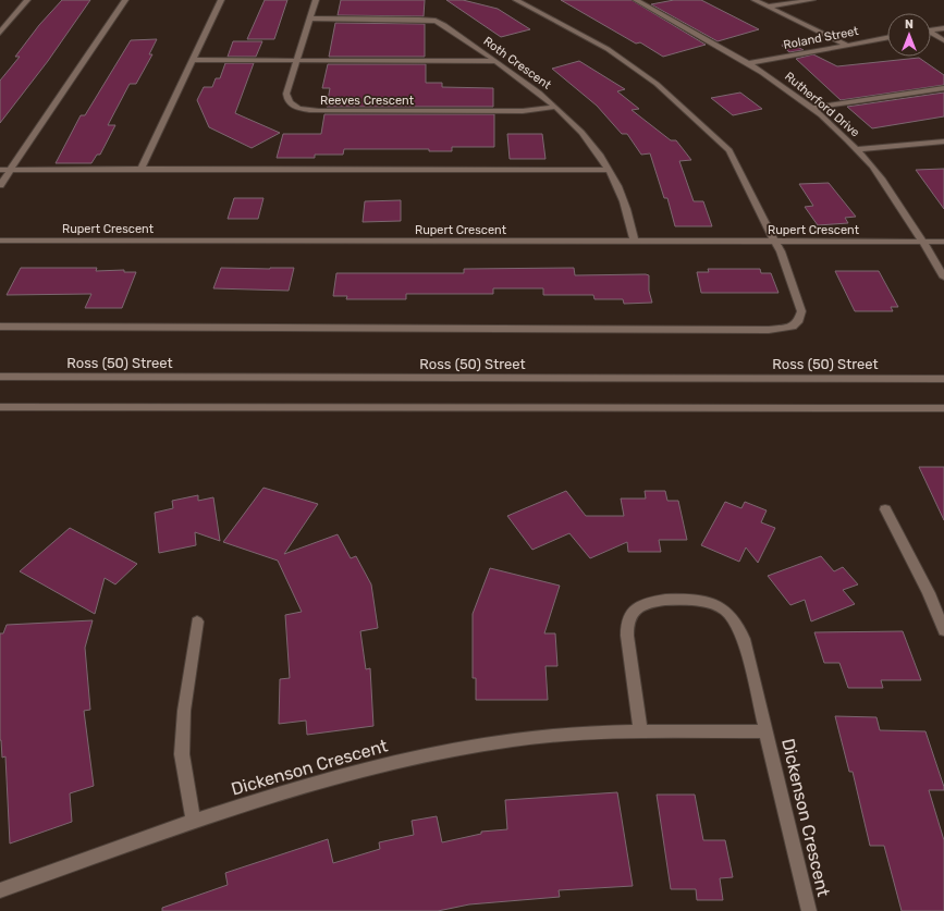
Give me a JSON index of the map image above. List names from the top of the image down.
{
  "streets": {
    "street": [
      "Roland Street",
      "Roth Crescent",
      "Reeves Crescent",
      "Rutherford Drive",
      "Rupert Crescent",
      "Ross (50) Street",
      "Dickenson Crescent"
    ]
  },
  "crossings": [
    ["Roland Street", "Rutherford Drive"],
    ["Roth Crescent", "Reeves Crescent"],
    ["Roth Crescent", "Rupert Crescent"],
    ["Rutherford Drive", "Rupert Crescent"]
  ],
  "north": "top"
}
